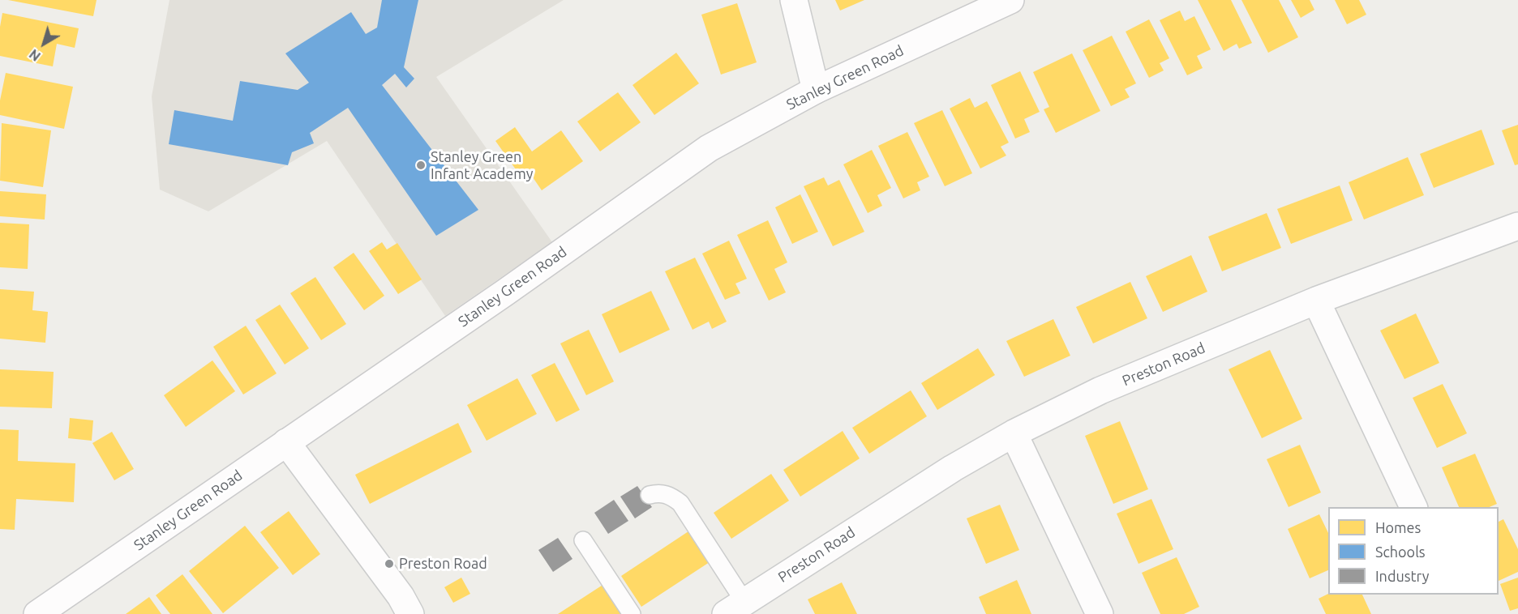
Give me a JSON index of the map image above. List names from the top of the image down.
{
  "streets": {
    "street": ["Stanley Green Road", "Preston Road"]
  },
  "places": ["Stanley Green Infant Academy", "Preston Road"],
  "legend": ["Homes", "Schools", "Industry"],
  "north": "bottom left"
}
